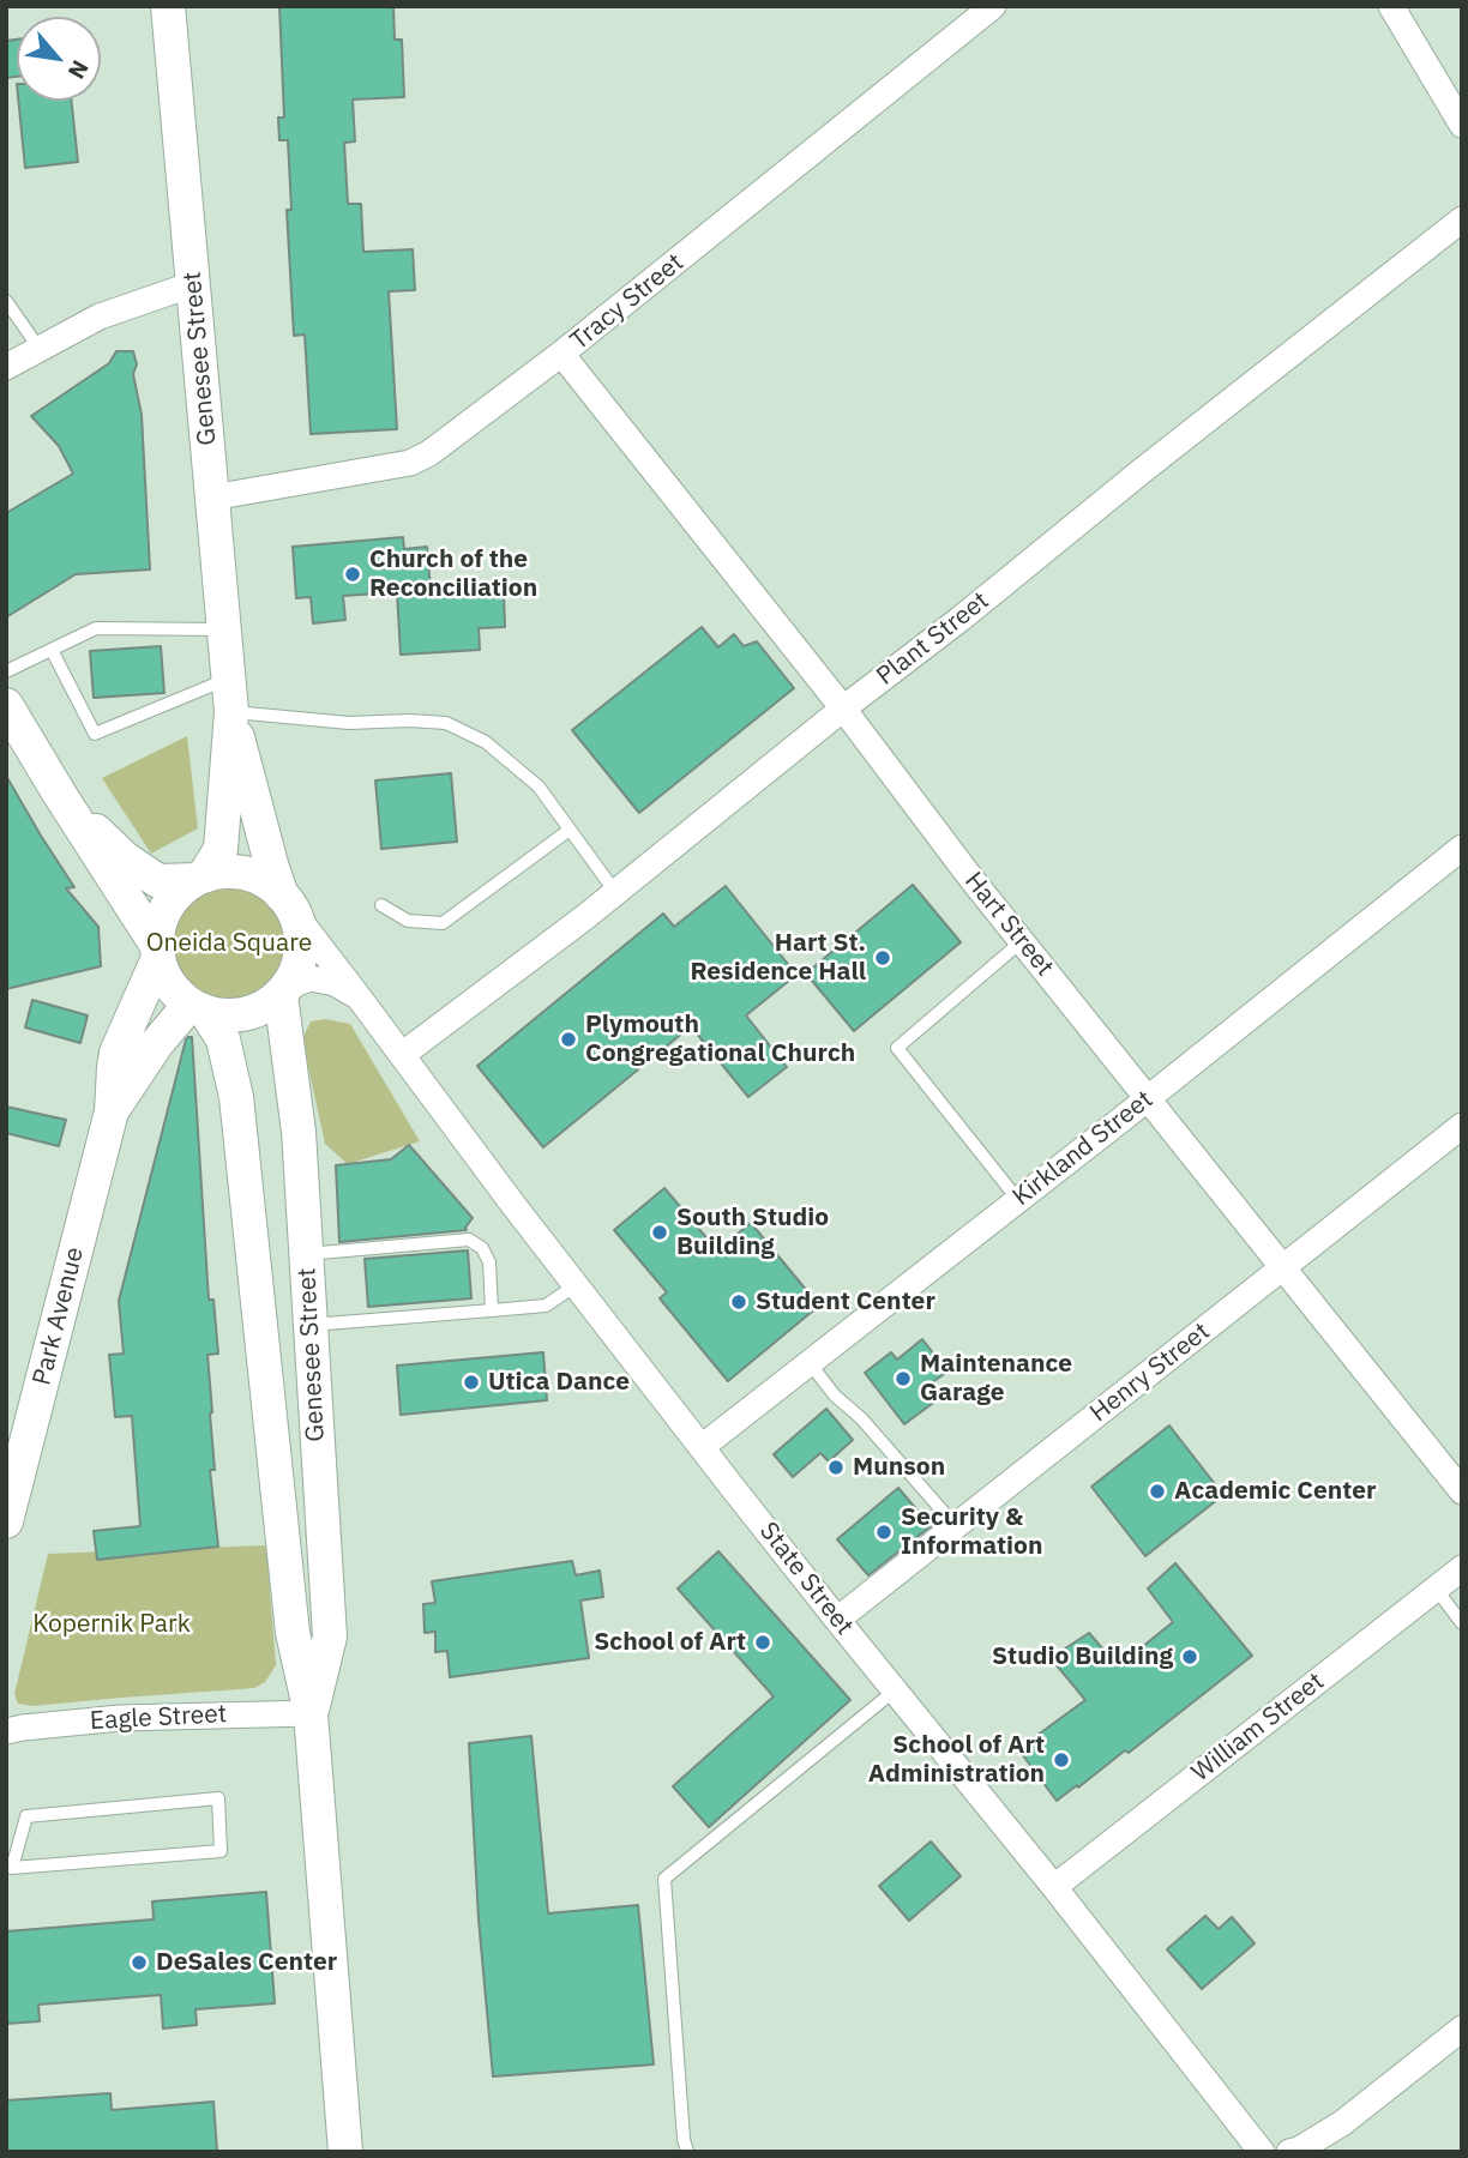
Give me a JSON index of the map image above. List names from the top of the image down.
{
  "streets": {
    "main road": ["Genesee Street", "Park Avenue"],
    "street": [
      "Tracy Street",
      "Plant Street",
      "Hart Street",
      "Kirkland Street",
      "Henry Street",
      "State Street",
      "Eagle Street",
      "William Street"
    ]
  },
  "crossings": [
    ["Tracy Street", "Genesee Street"],
    ["Tracy Street", "Hart Street"],
    ["Genesee Street", "Park Avenue"],
    ["Genesee Street", "State Street"],
    ["Genesee Street", "Eagle Street"],
    ["Plant Street", "Hart Street"],
    ["Plant Street", "State Street"],
    ["Hart Street", "Kirkland Street"],
    ["Hart Street", "Henry Street"],
    ["Kirkland Street", "State Street"],
    ["Park Avenue", "State Street"],
    ["Henry Street", "State Street"],
    ["State Street", "William Street"]
  ],
  "parks": ["Oneida Square", "Kopernik Park"],
  "places": [
    "Church of the Reconciliation",
    "Hart St. Residence Hall",
    "Plymouth Congregational Church",
    "South Studio Building",
    "Student Center",
    "Maintenance Garage",
    "Utica Dance",
    "Munson",
    "Academic Center",
    "Security & Information",
    "School of Art",
    "Studio Building",
    "School of Art Administration",
    "DeSales Center"
  ],
  "north": "bottom right"
}
